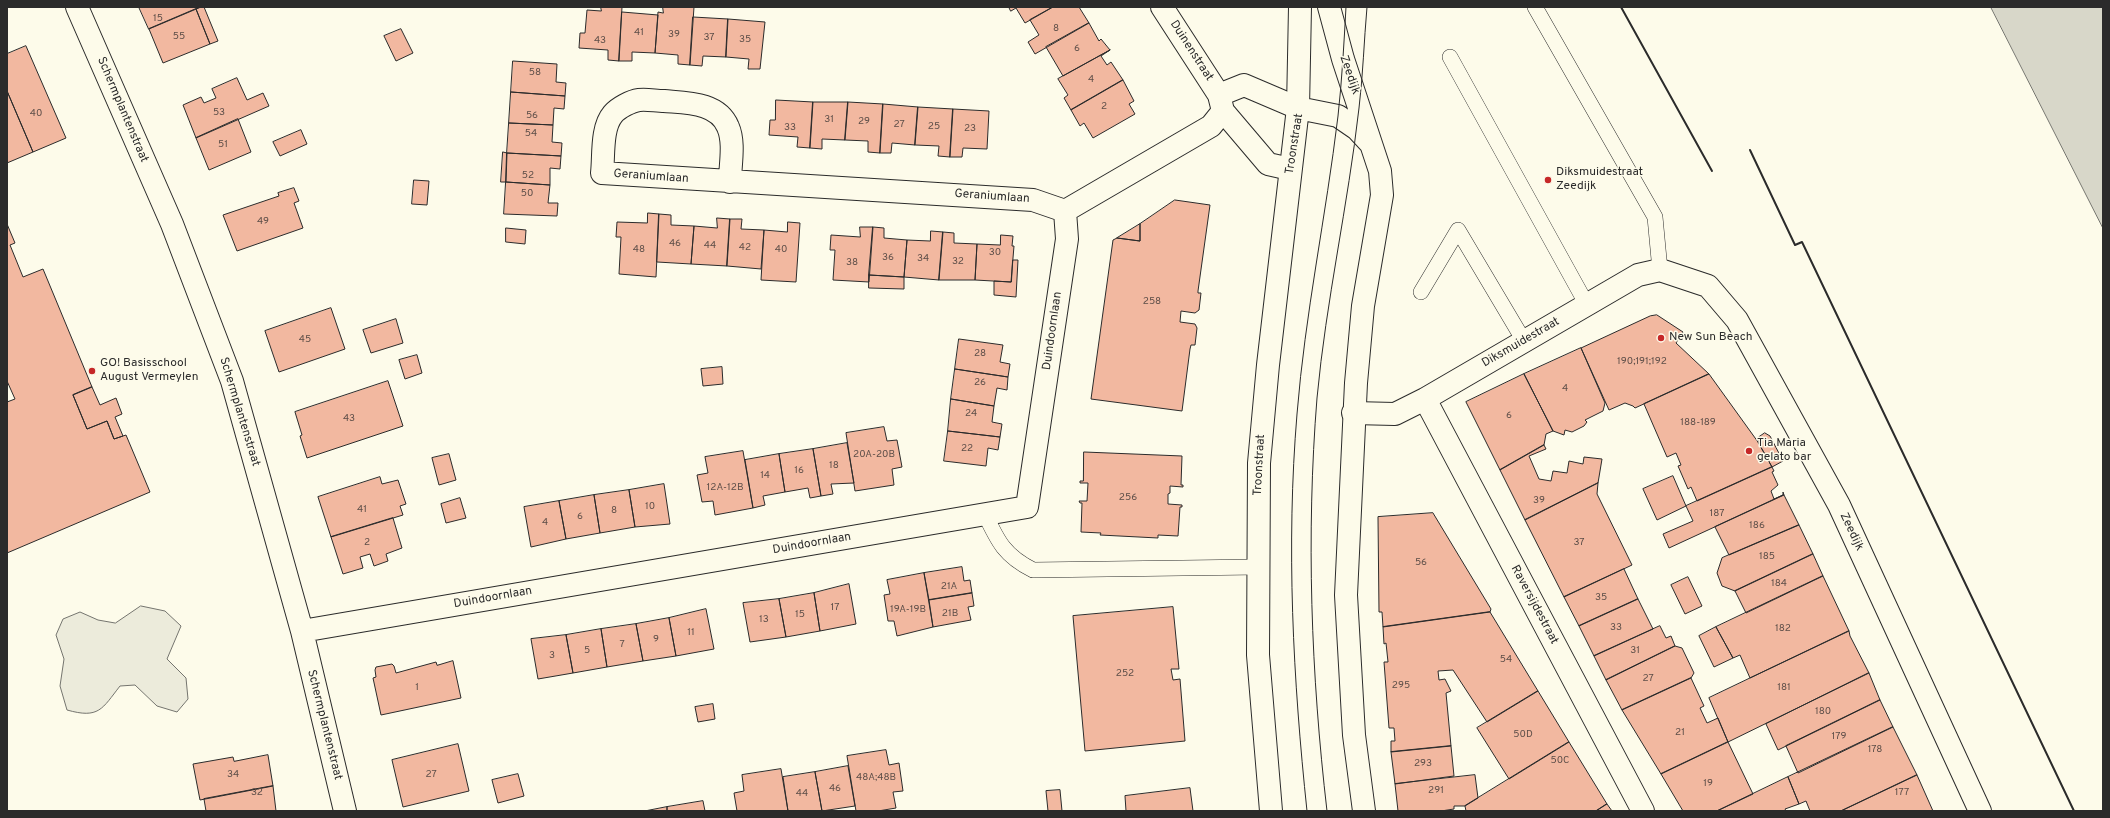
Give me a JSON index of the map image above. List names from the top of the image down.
{
  "streets": {
    "street": [
      "Duinenstraat",
      "Zeedijk",
      "Schermplantenstraat",
      "Troonstraat",
      "Geraniumlaan",
      "Duindoornlaan",
      "Diksmuidestraat",
      "Raversijdestraat"
    ]
  },
  "crossings": [
    ["Duinenstraat", "Troonstraat"],
    ["Zeedijk", "Troonstraat"],
    ["Zeedijk", "Diksmuidestraat"],
    ["Schermplantenstraat", "Duindoornlaan"],
    ["Troonstraat", "Diksmuidestraat"],
    ["Geraniumlaan", "Duindoornlaan"],
    ["Diksmuidestraat", "Raversijdestraat"]
  ],
  "places": [
    "Diksmuidestraat Zeedijk",
    "New Sun Beach",
    "GO! Basisschool August Vermeylen",
    "Tia Maria gelato bar"
  ],
  "house_numbers": [
    "15",
    "8",
    "41",
    "39",
    "55",
    "37",
    "35",
    "43",
    "6",
    "58",
    "4",
    "2",
    "53",
    "40",
    "56",
    "31",
    "29",
    "27",
    "25",
    "33",
    "23",
    "54",
    "51",
    "52",
    "50",
    "49",
    "46",
    "44",
    "42",
    "48",
    "40",
    "30",
    "36",
    "34",
    "32",
    "38",
    "258",
    "45",
    "28",
    "190;191;192",
    "26",
    "4",
    "24",
    "6",
    "43",
    "188-189",
    "22",
    "20A-20B",
    "18",
    "16",
    "14",
    "12A-12B",
    "256",
    "39",
    "10",
    "41",
    "8",
    "187",
    "6",
    "4",
    "186",
    "2",
    "37",
    "185",
    "56",
    "184",
    "21A",
    "35",
    "17",
    "19A-19B",
    "21B",
    "15",
    "13",
    "33",
    "182",
    "11",
    "9",
    "7",
    "5",
    "31",
    "3",
    "54",
    "252",
    "27",
    "295",
    "1",
    "181",
    "180",
    "21",
    "50D",
    "179",
    "178",
    "50C",
    "293",
    "34",
    "27",
    "48A;48B",
    "19",
    "46",
    "291",
    "32",
    "177",
    "44"
  ]
}
